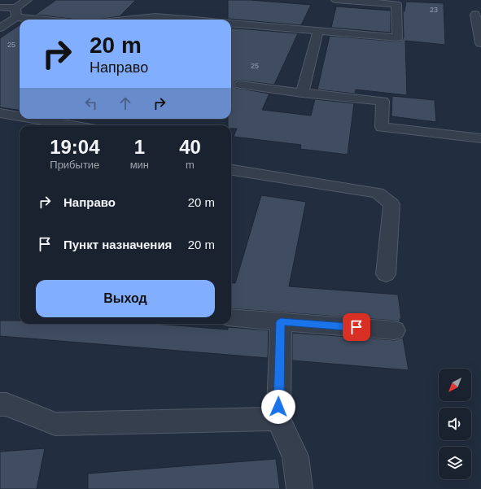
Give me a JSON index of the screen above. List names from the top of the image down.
{
  "house_numbers": ["23", "25", "25"],
  "north": "bottom left",
  "page": {
    "turn": ["20 m", "Направо"],
    "eta": [
      "19:04",
      "Прибытие",
      "1",
      "мин",
      "40",
      "m"
    ],
    "list": [
      {
        "name": "Направо",
        "value": "20 m"
      },
      {
        "name": "Пункт назначения",
        "value": "20 m"
      }
    ],
    "buttons": "Выход"
  }
}
